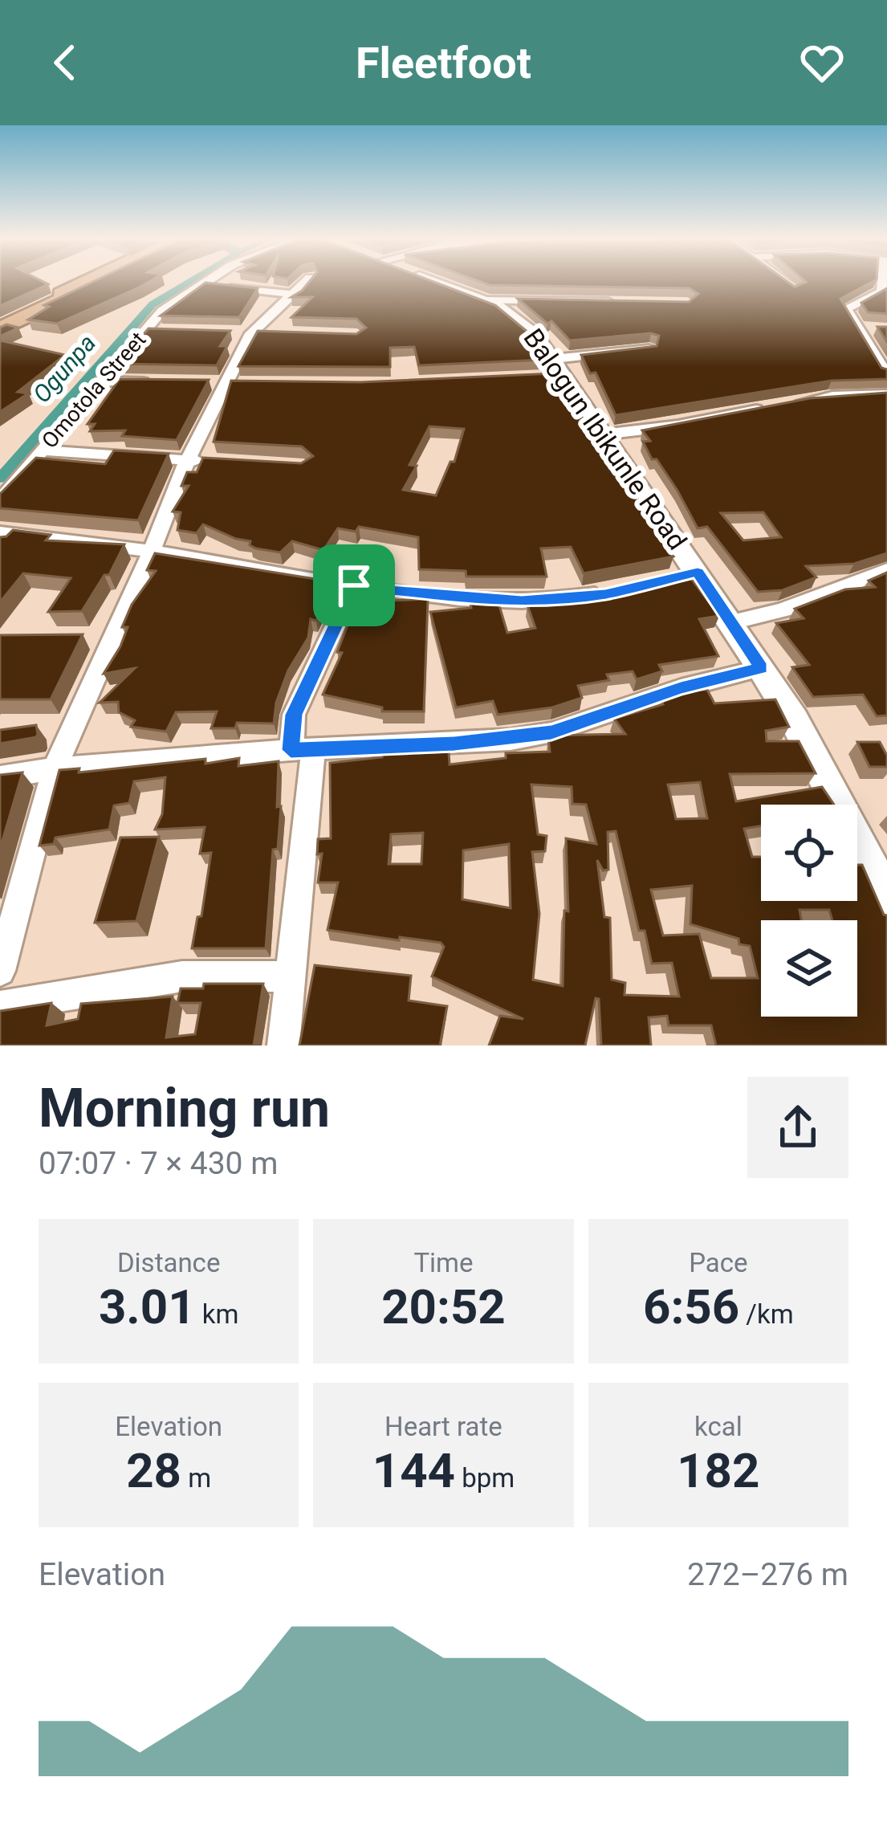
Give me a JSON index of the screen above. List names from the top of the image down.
{
  "streets": {
    "street": ["Omotola Street", "Balogun Ibikunle Road"]
  },
  "water": ["Ogunpa"],
  "page": {
    "header": "Fleetfoot",
    "heading": ["Morning run", "07:07 · 7 × 430 m"],
    "stats": [
      ["Distance", "3.01 km"],
      ["Time", "20:52"],
      ["Pace", "6:56 /km"],
      ["Elevation", "28 m"],
      ["Heart rate", "144 bpm"],
      ["kcal", "182"]
    ],
    "chart": ["Elevation", "272–276 m"]
  }
}
